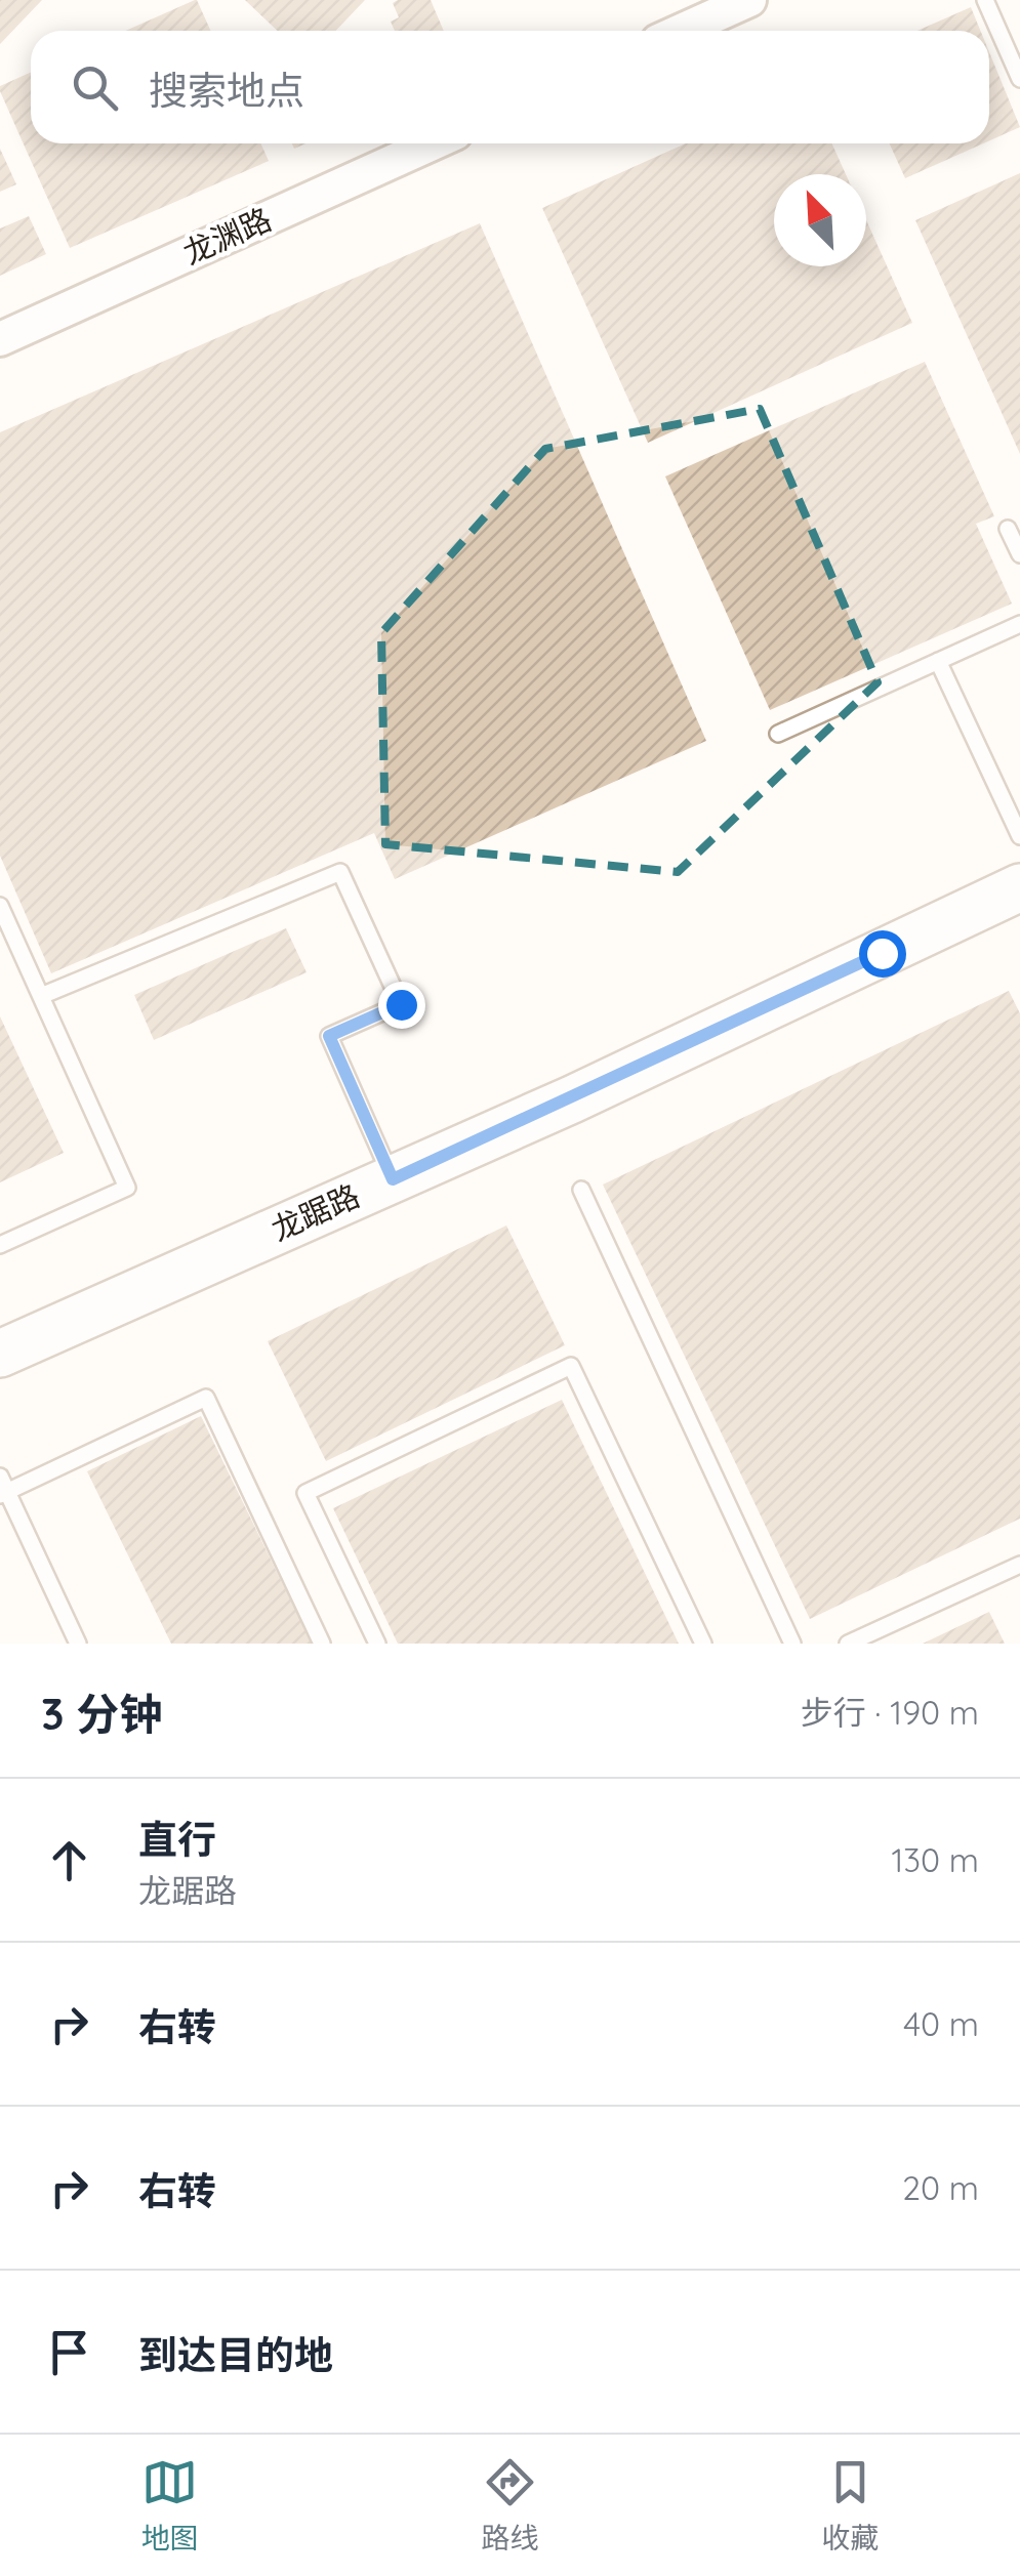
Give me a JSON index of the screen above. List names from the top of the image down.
{
  "streets": {
    "street": ["龙渊路", "龙踞路"]
  },
  "north": "top left",
  "page": {
    "search": "搜索地点",
    "heading": ["3 分钟", "步行 · 190 m"],
    "list": [
      ["直行", "龙踞路", "130 m"],
      ["右转", "40 m"],
      ["右转", "20 m"],
      "到达目的地"
    ],
    "nav": ["地图", "路线", "收藏"]
  }
}
